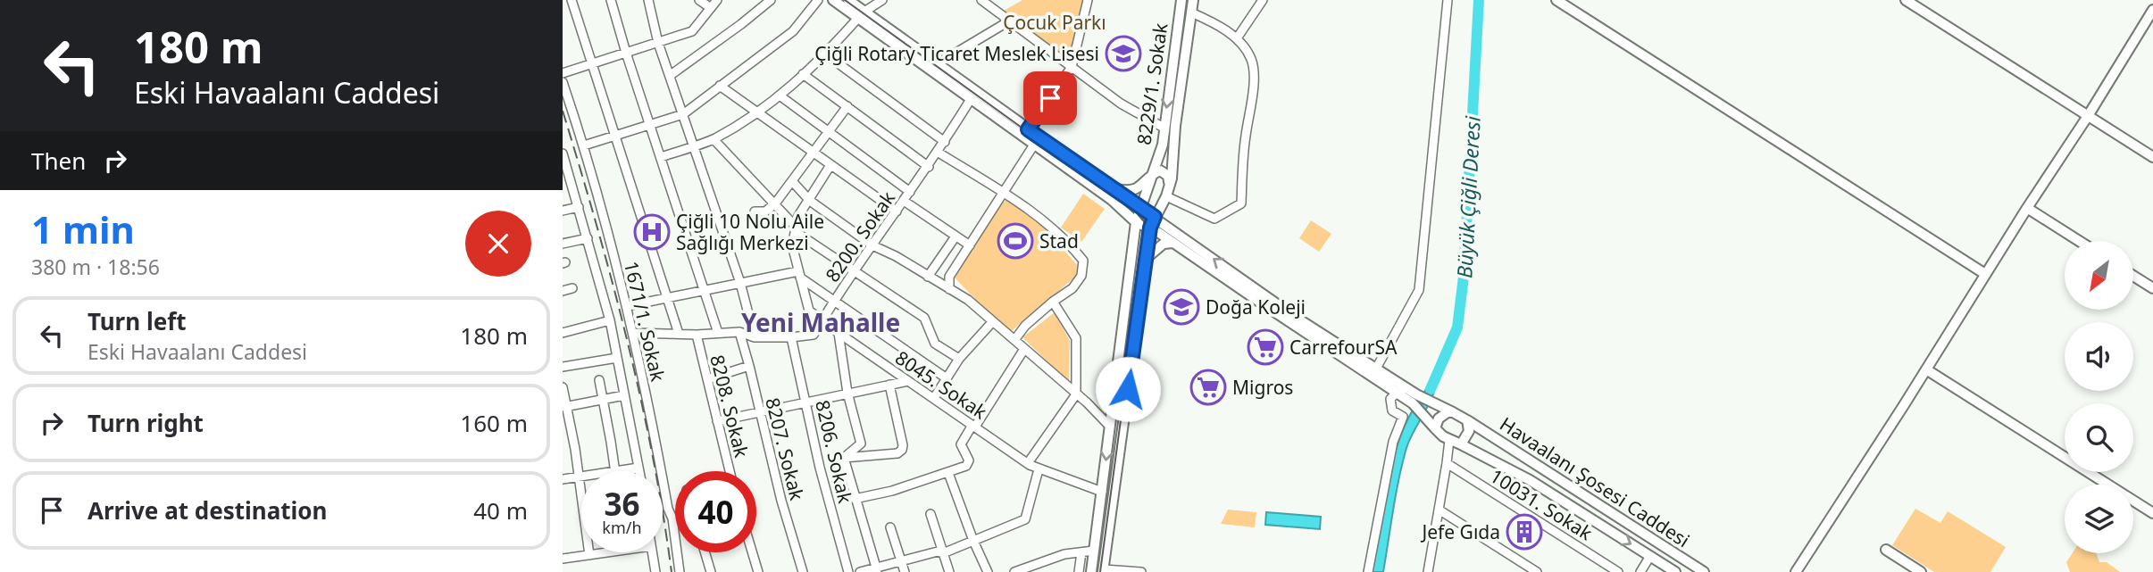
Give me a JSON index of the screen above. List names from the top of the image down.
{
  "streets": {
    "street": [
      "8229/1. Sokak",
      "8200. Sokak",
      "1671/1. Sokak",
      "8045. Sokak",
      "8208. Sokak",
      "8207. Sokak",
      "8206. Sokak",
      "Havaalanı Şosesi Caddesi",
      "10031. Sokak"
    ]
  },
  "crossings": [
    ["8229/1. Sokak", "8045. Sokak"],
    ["8200. Sokak", "1671/1. Sokak"],
    ["8200. Sokak", "8045. Sokak"],
    ["8200. Sokak", "8208. Sokak"],
    ["8200. Sokak", "8207. Sokak"],
    ["8200. Sokak", "8206. Sokak"]
  ],
  "districts": ["Yeni Mahalle"],
  "water": ["Büyük Çiğli Deresi"],
  "parks": ["Çocuk Parkı"],
  "places": {
    "school or university": ["Çiğli Rotary Ticaret Meslek Lisesi", "Doğa Koleji"],
    "hospital": ["Çiğli 10 Nolu Aile Sağlığı Merkezi"],
    "sports": ["Stad"],
    "supermarket": ["CarrefourSA", "Migros"],
    "building": ["Jefe Gıda"]
  },
  "north": "bottom left",
  "page": {
    "turn": ["180 m", "Eski Havaalanı Caddesi"],
    "then": "Then",
    "heading": ["1 min", "380 m · 18:56"],
    "list": [
      {
        "name": "Turn left",
        "note": "Eski Havaalanı Caddesi",
        "value": "180 m"
      },
      {
        "name": "Turn right",
        "value": "160 m"
      },
      {
        "name": "Arrive at destination",
        "value": "40 m"
      }
    ],
    "speed": "36 km/h",
    "limit": "40"
  }
}
